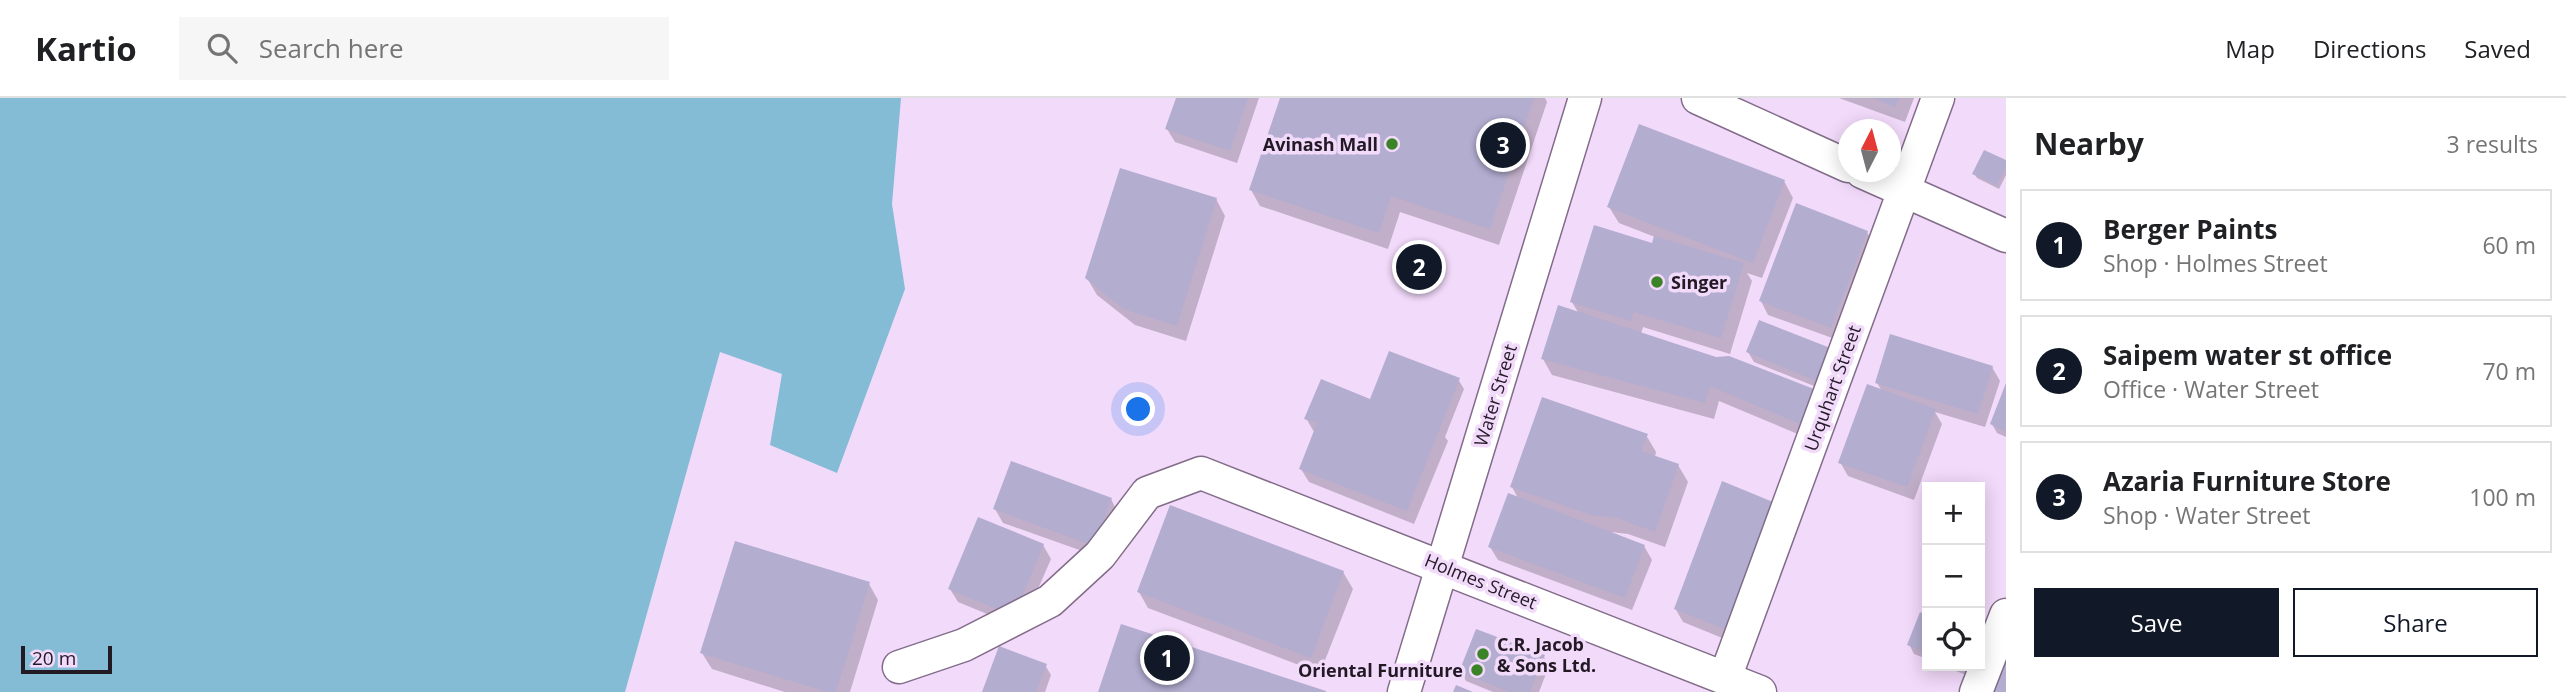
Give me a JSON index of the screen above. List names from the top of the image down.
{
  "streets": {
    "street": ["Urquhart Street", "Water Street", "Holmes Street"]
  },
  "crossings": [
    ["Urquhart Street", "Holmes Street"],
    ["Water Street", "Holmes Street"]
  ],
  "places": [
    "Avinash Mall",
    "Singer",
    "C.R. Jacob & Sons Ltd.",
    "Oriental Furniture"
  ],
  "scale_bar": "20 m",
  "north": "top",
  "page": {
    "header": "Kartio",
    "search": "Search here",
    "nav": ["Map", "Directions", "Saved"],
    "heading": ["Nearby", "3 results"],
    "pins": ["3", "2", "1"],
    "list": [
      {
        "mark": "1",
        "name": "Berger Paints",
        "note": "Shop · Holmes Street",
        "value": "60 m"
      },
      {
        "mark": "2",
        "name": "Saipem water st office",
        "note": "Office · Water Street",
        "value": "70 m"
      },
      {
        "mark": "3",
        "name": "Azaria Furniture Store",
        "note": "Shop · Water Street",
        "value": "100 m"
      }
    ],
    "map_buttons": ["+", "−"],
    "buttons": ["Save", "Share"],
    "scale": "20 m"
  }
}
